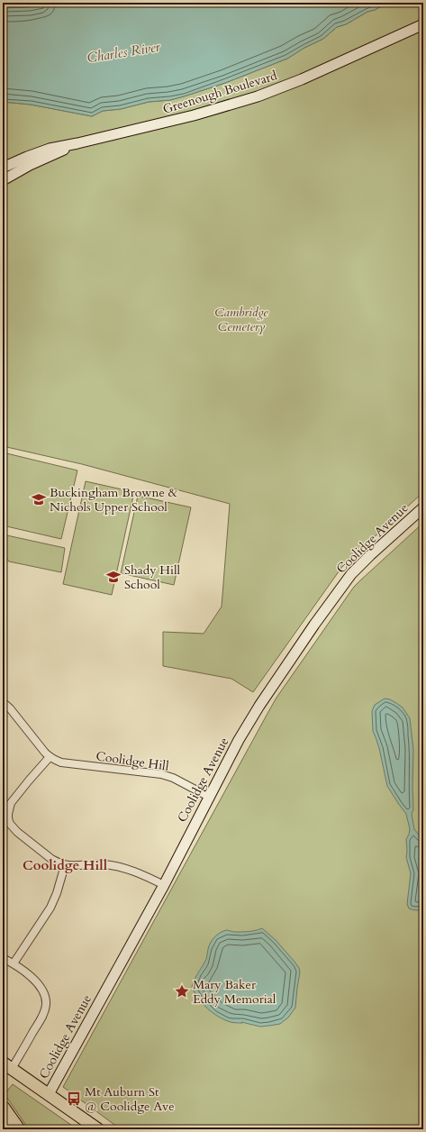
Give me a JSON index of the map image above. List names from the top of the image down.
{
  "streets": {
    "street": ["Greenough Boulevard", "Coolidge Avenue", "Coolidge Hill"]
  },
  "crossings": [
    ["Coolidge Avenue", "Coolidge Hill"]
  ],
  "districts": ["Coolidge Hill"],
  "water": ["Charles River"],
  "parks": ["Cambridge Cemetery"],
  "places": {
    "school or university": ["Buckingham Browne & Nichols Upper School", "Shady Hill School"],
    "place": ["Mary Baker Eddy Memorial"],
    "bus stop": ["Mt Auburn St @ Coolidge Ave"]
  }
}
